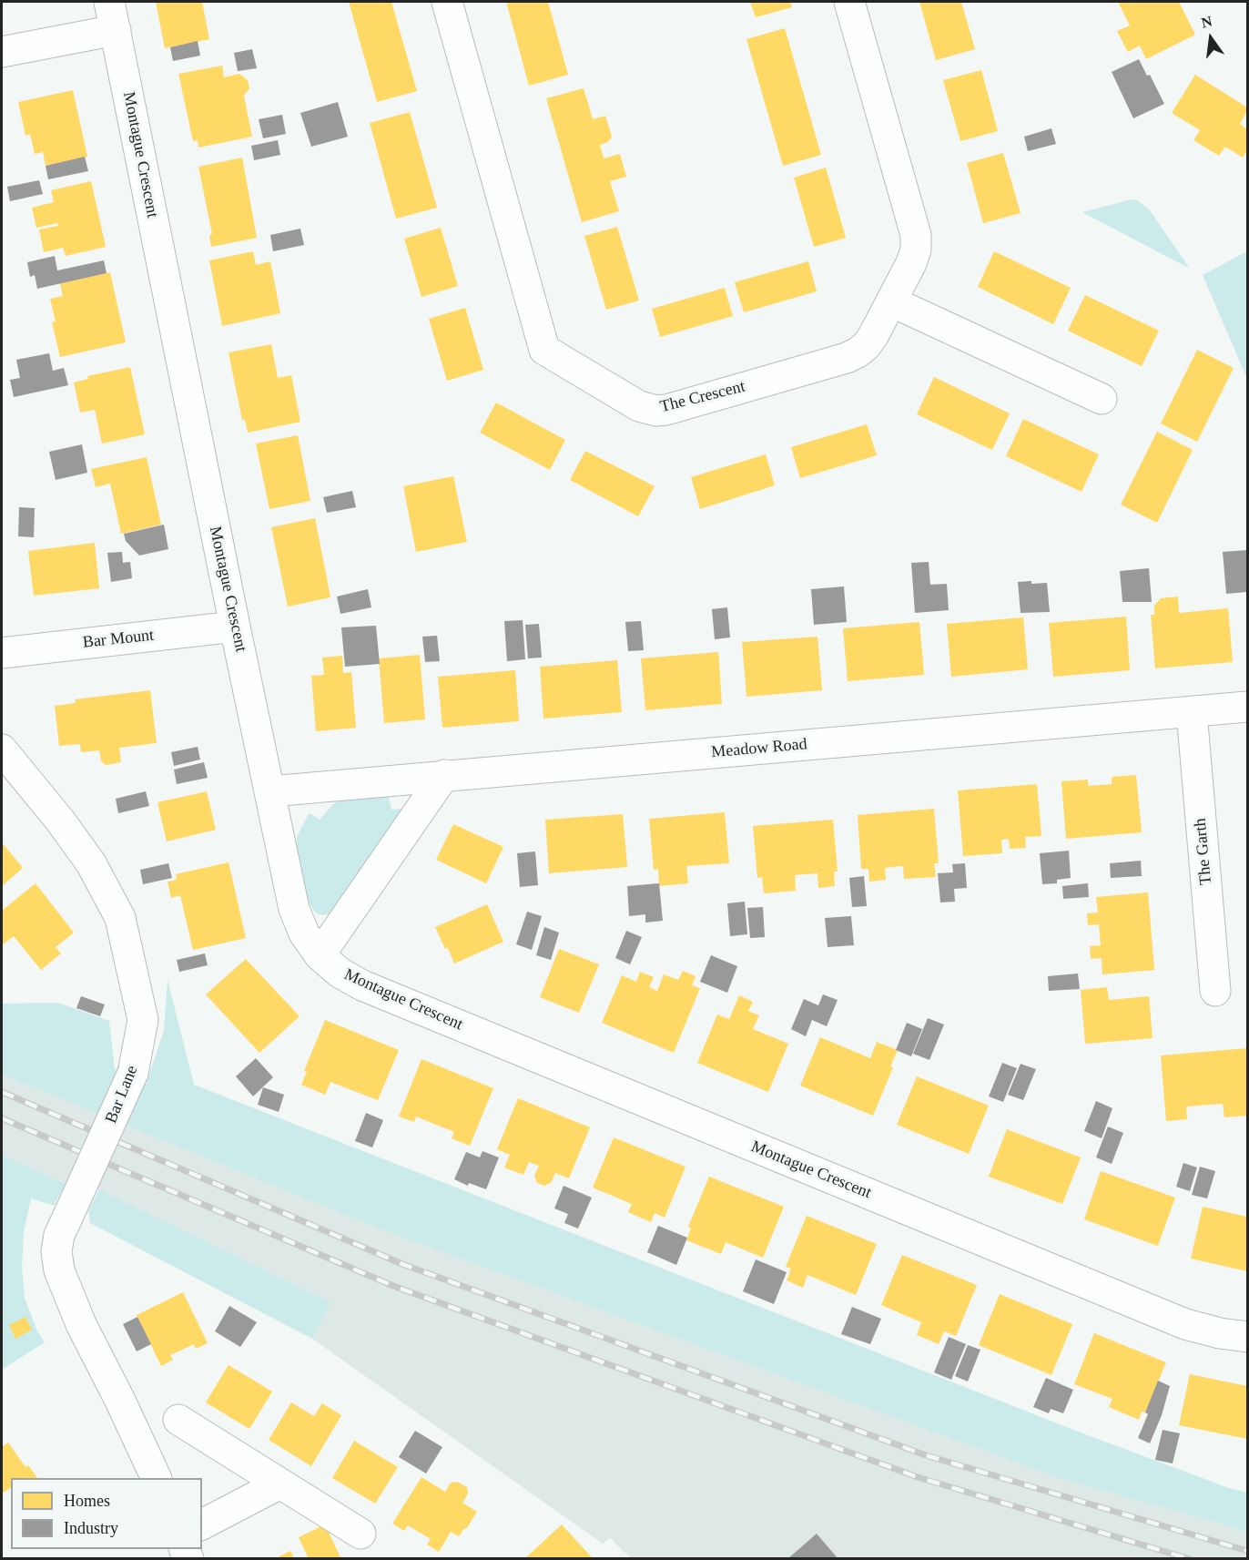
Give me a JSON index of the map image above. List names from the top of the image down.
{
  "streets": {
    "street": [
      "Montague Crescent",
      "The Crescent",
      "Bar Mount",
      "Meadow Road",
      "The Garth",
      "Bar Lane"
    ]
  },
  "crossings": [
    ["Montague Crescent", "Bar Mount"],
    ["Montague Crescent", "Meadow Road"],
    ["Meadow Road", "The Garth"]
  ],
  "legend": ["Homes", "Industry"],
  "north": "top"
}
